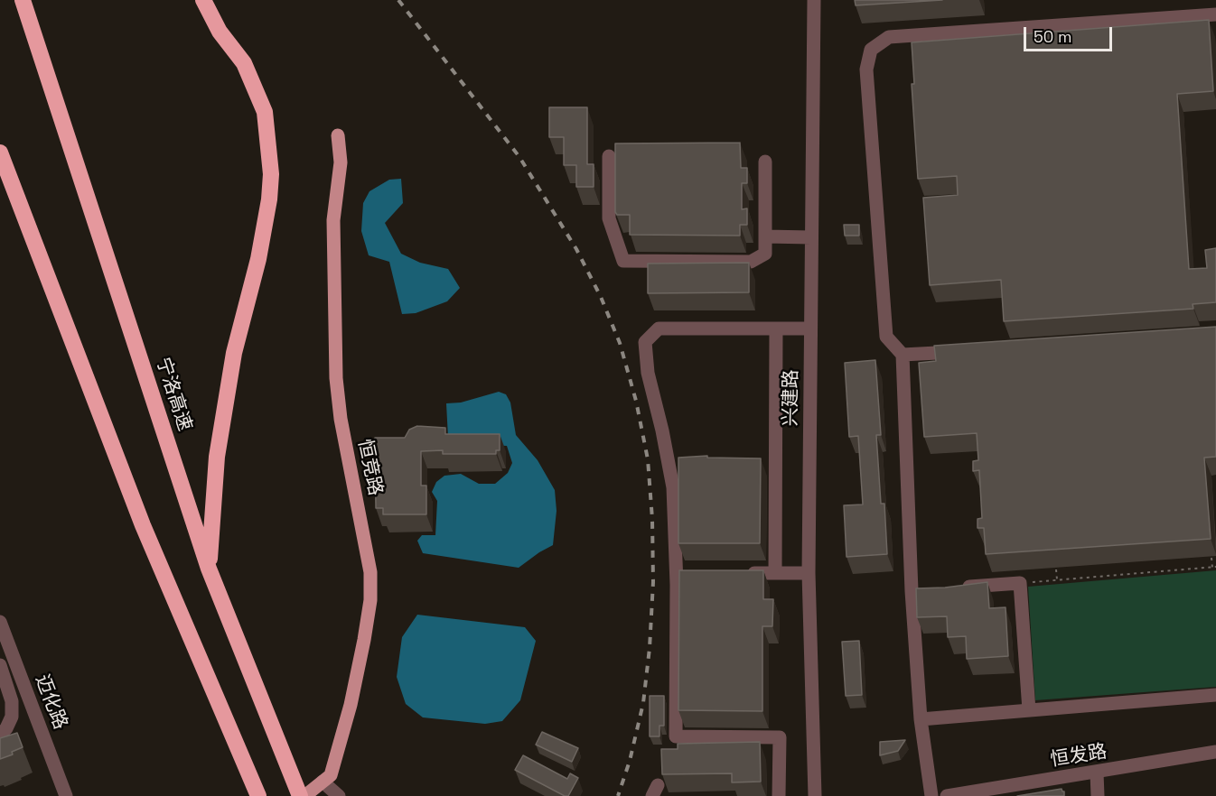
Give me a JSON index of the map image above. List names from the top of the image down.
{
  "streets": {
    "highway": ["宁洛高速"],
    "main road": ["恒竞路"],
    "street": ["兴建路", "迈化路", "恒发路"]
  },
  "crossings": [
    ["宁洛高速", "恒竞路"]
  ],
  "scale_bar": "50 m"
}
